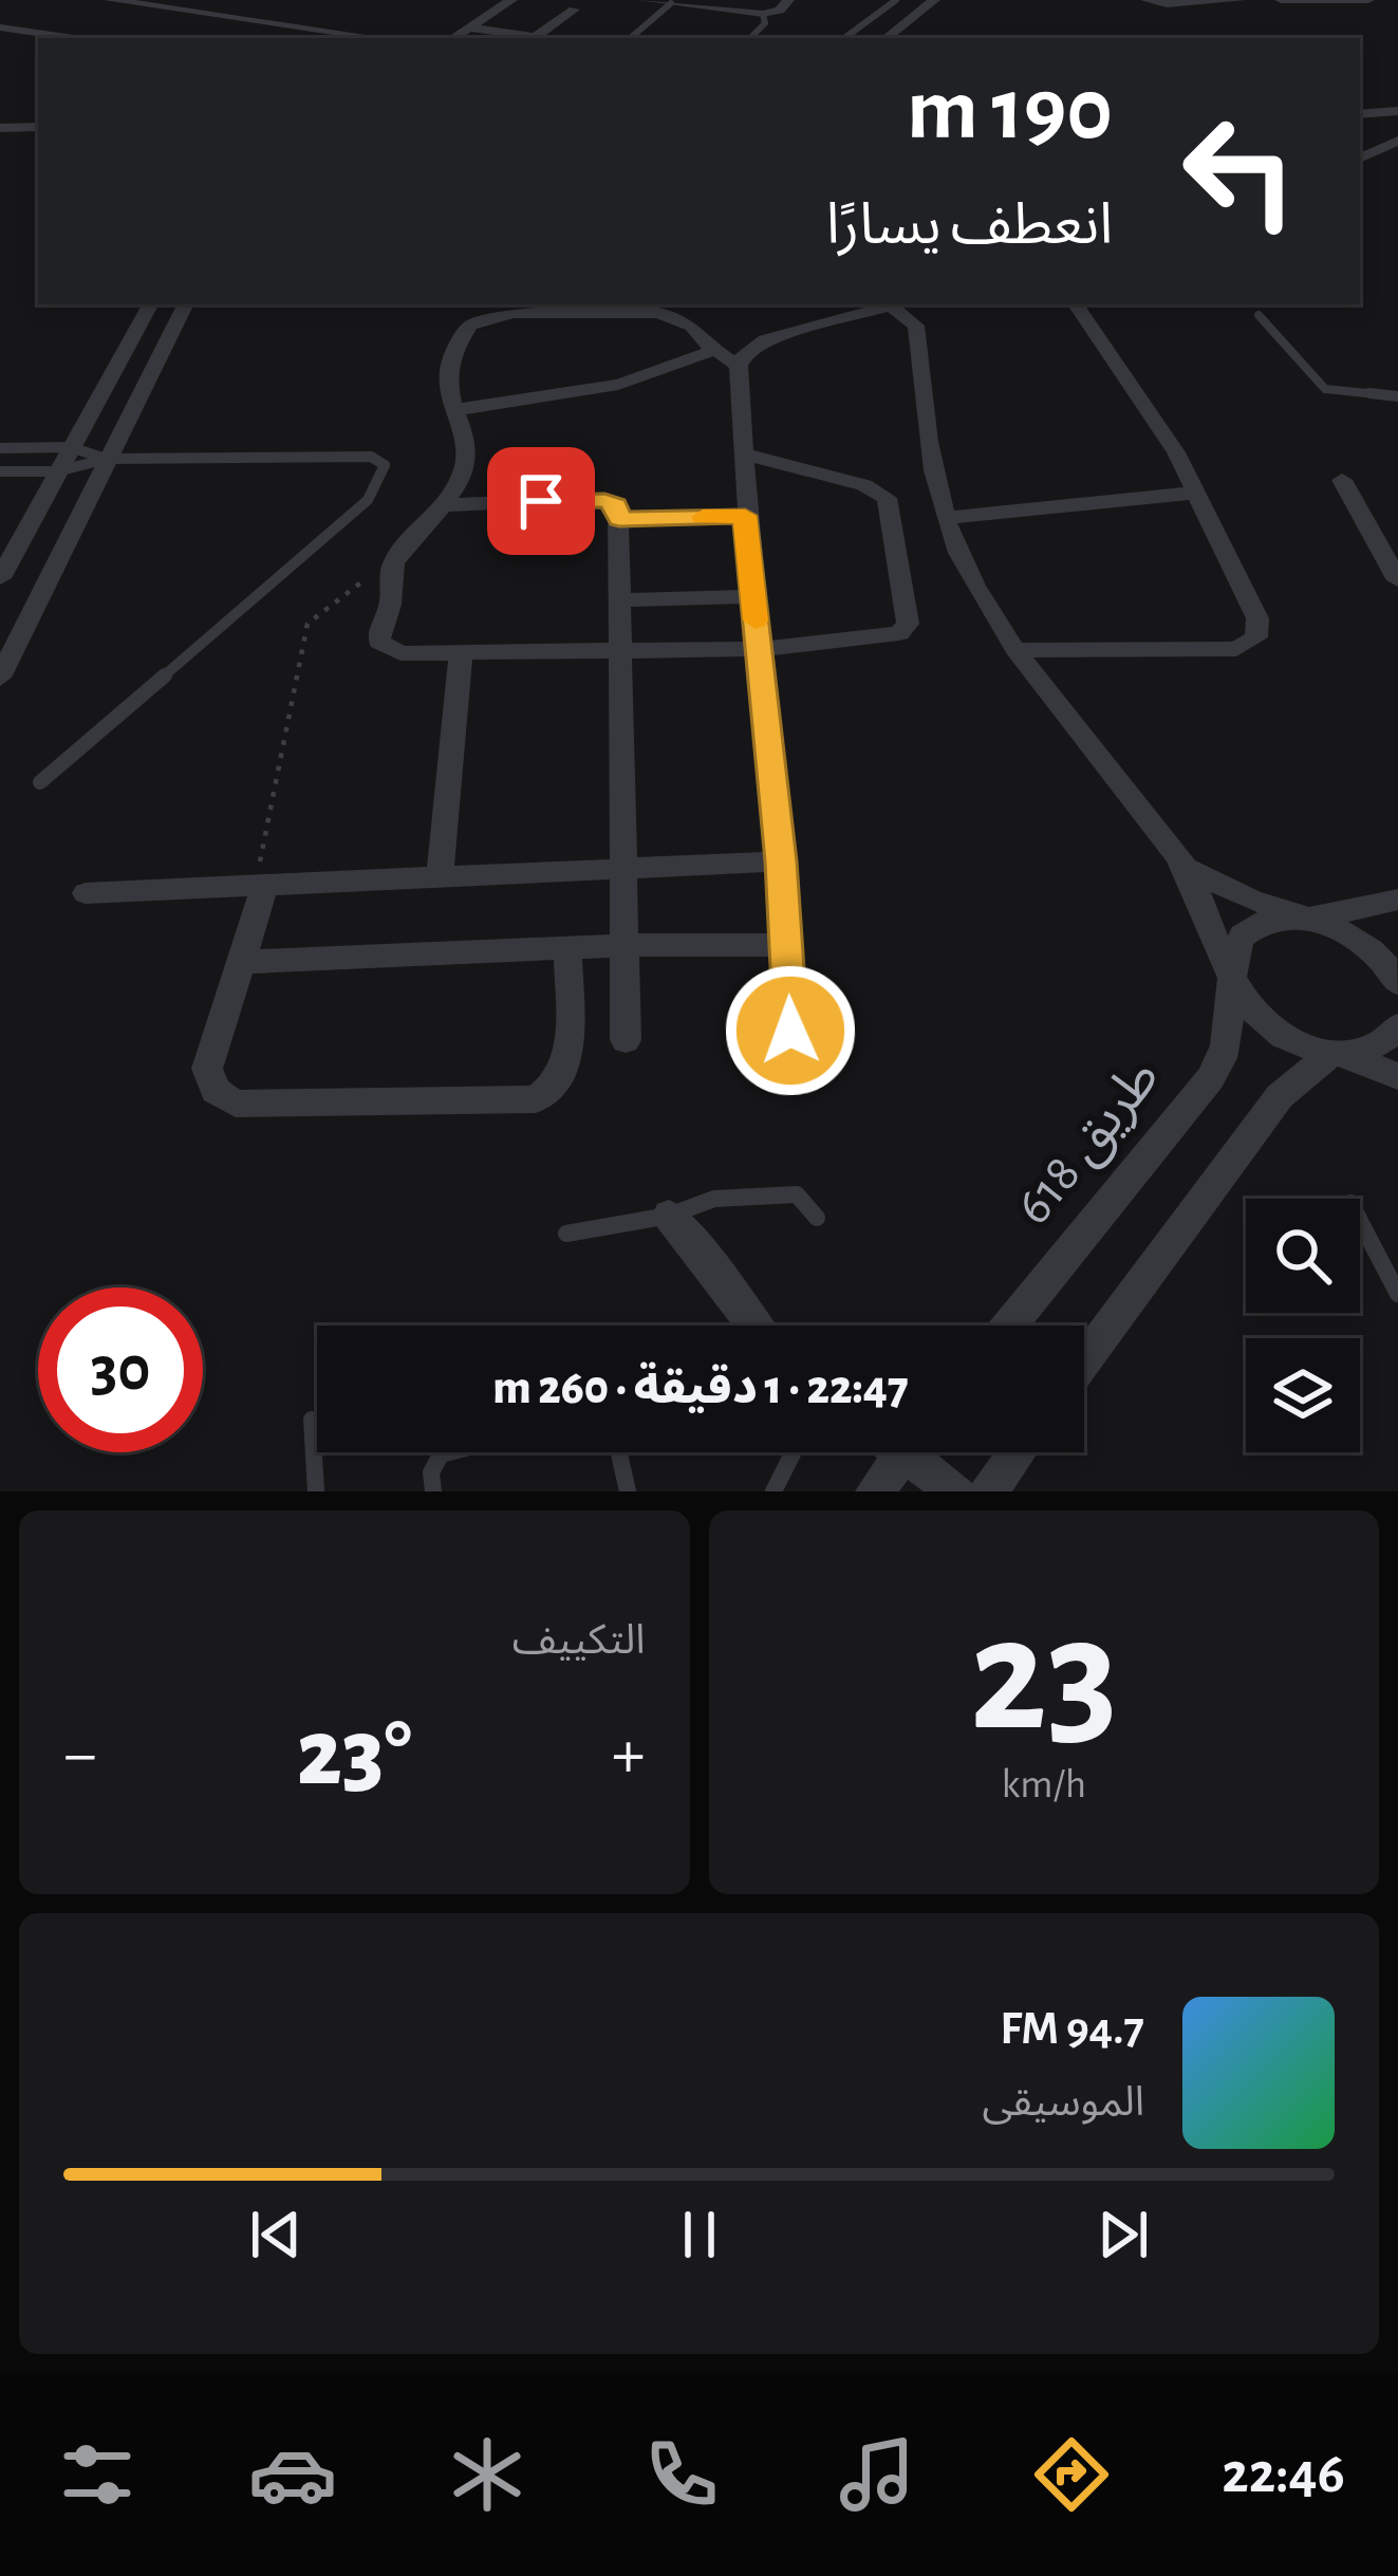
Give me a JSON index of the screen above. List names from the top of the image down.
{
  "streets": {
    "street": ["طريق 618"]
  },
  "page": {
    "turn": ["190 m", "انعطف يسارًا"],
    "limit": "30",
    "trip": "22:47 · 1 دقيقة · 260 m",
    "tile": [
      ["23", "km/h"],
      "التكييف"
    ],
    "heat": ["−", "23°", "+"],
    "song": ["94.7 FM", "الموسيقى"],
    "tabs": "22:46"
  }
}
